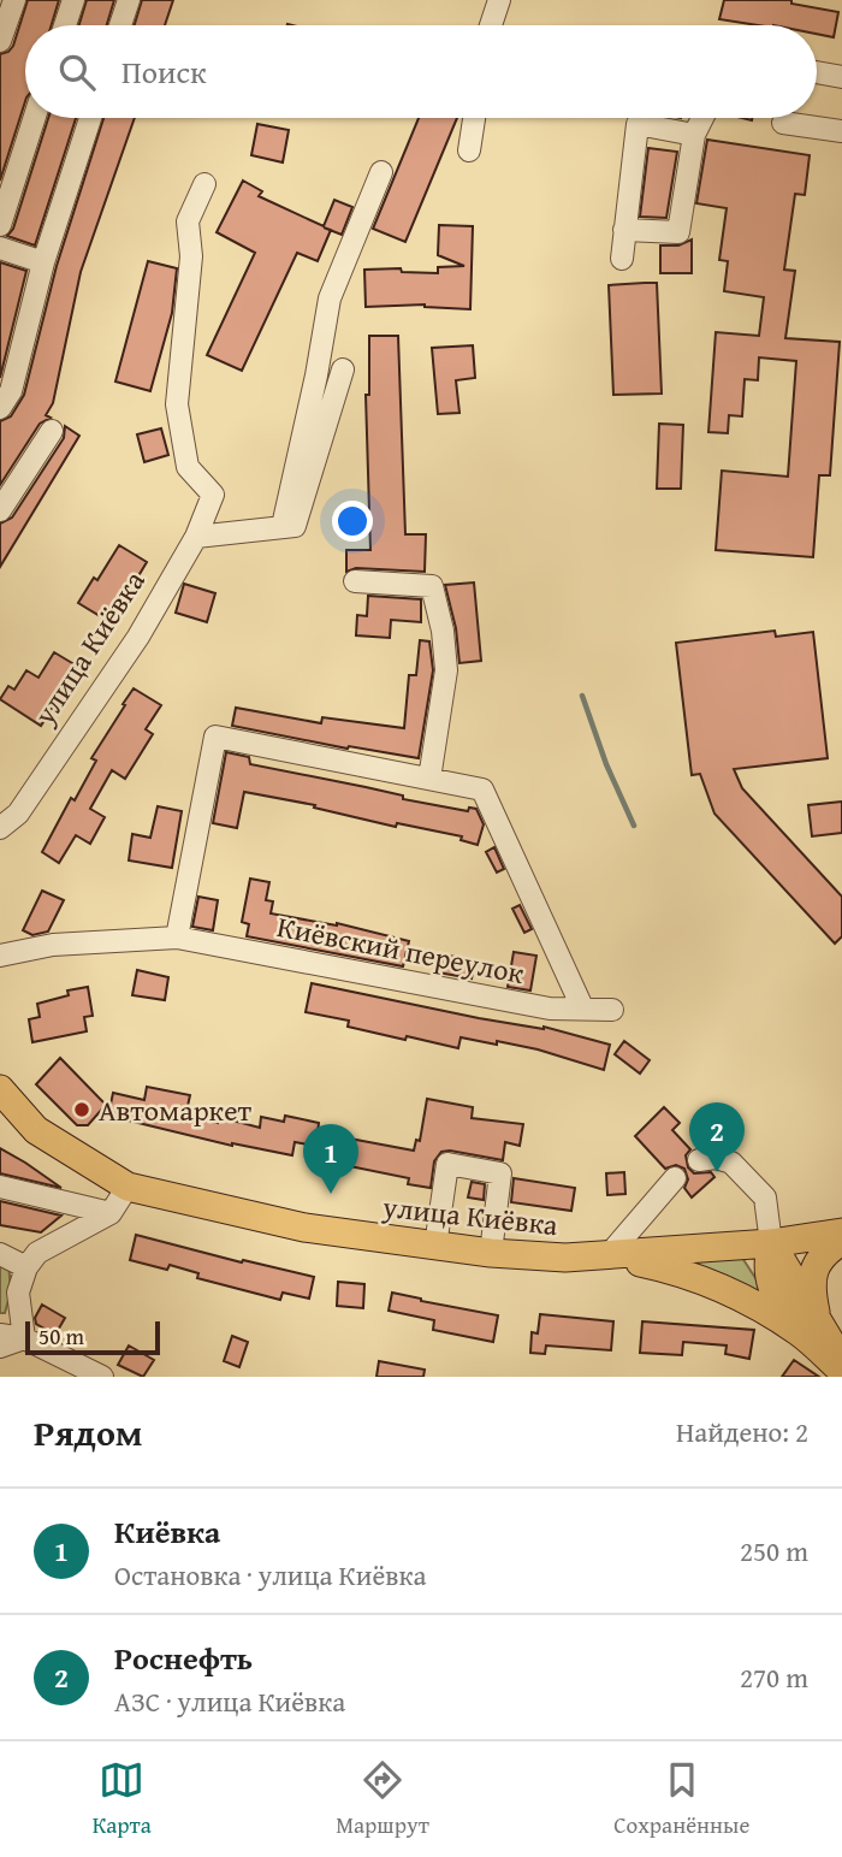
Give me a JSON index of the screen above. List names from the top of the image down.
{
  "streets": {
    "main road": ["улица Киёвка"],
    "street": ["Киёвский переулок"]
  },
  "places": ["Автомаркет"],
  "scale_bar": "50 m",
  "page": {
    "search": "Поиск",
    "pins": ["2", "1"],
    "scale": "50 m",
    "heading": ["Рядом", "Найдено: 2"],
    "list": [
      {
        "mark": "1",
        "name": "Киёвка",
        "note": "Остановка · улица Киёвка",
        "value": "250 m"
      },
      {
        "mark": "2",
        "name": "Роснефть",
        "note": "АЗС · улица Киёвка",
        "value": "270 m"
      }
    ],
    "nav": ["Карта", "Маршрут", "Сохранённые"]
  }
}
